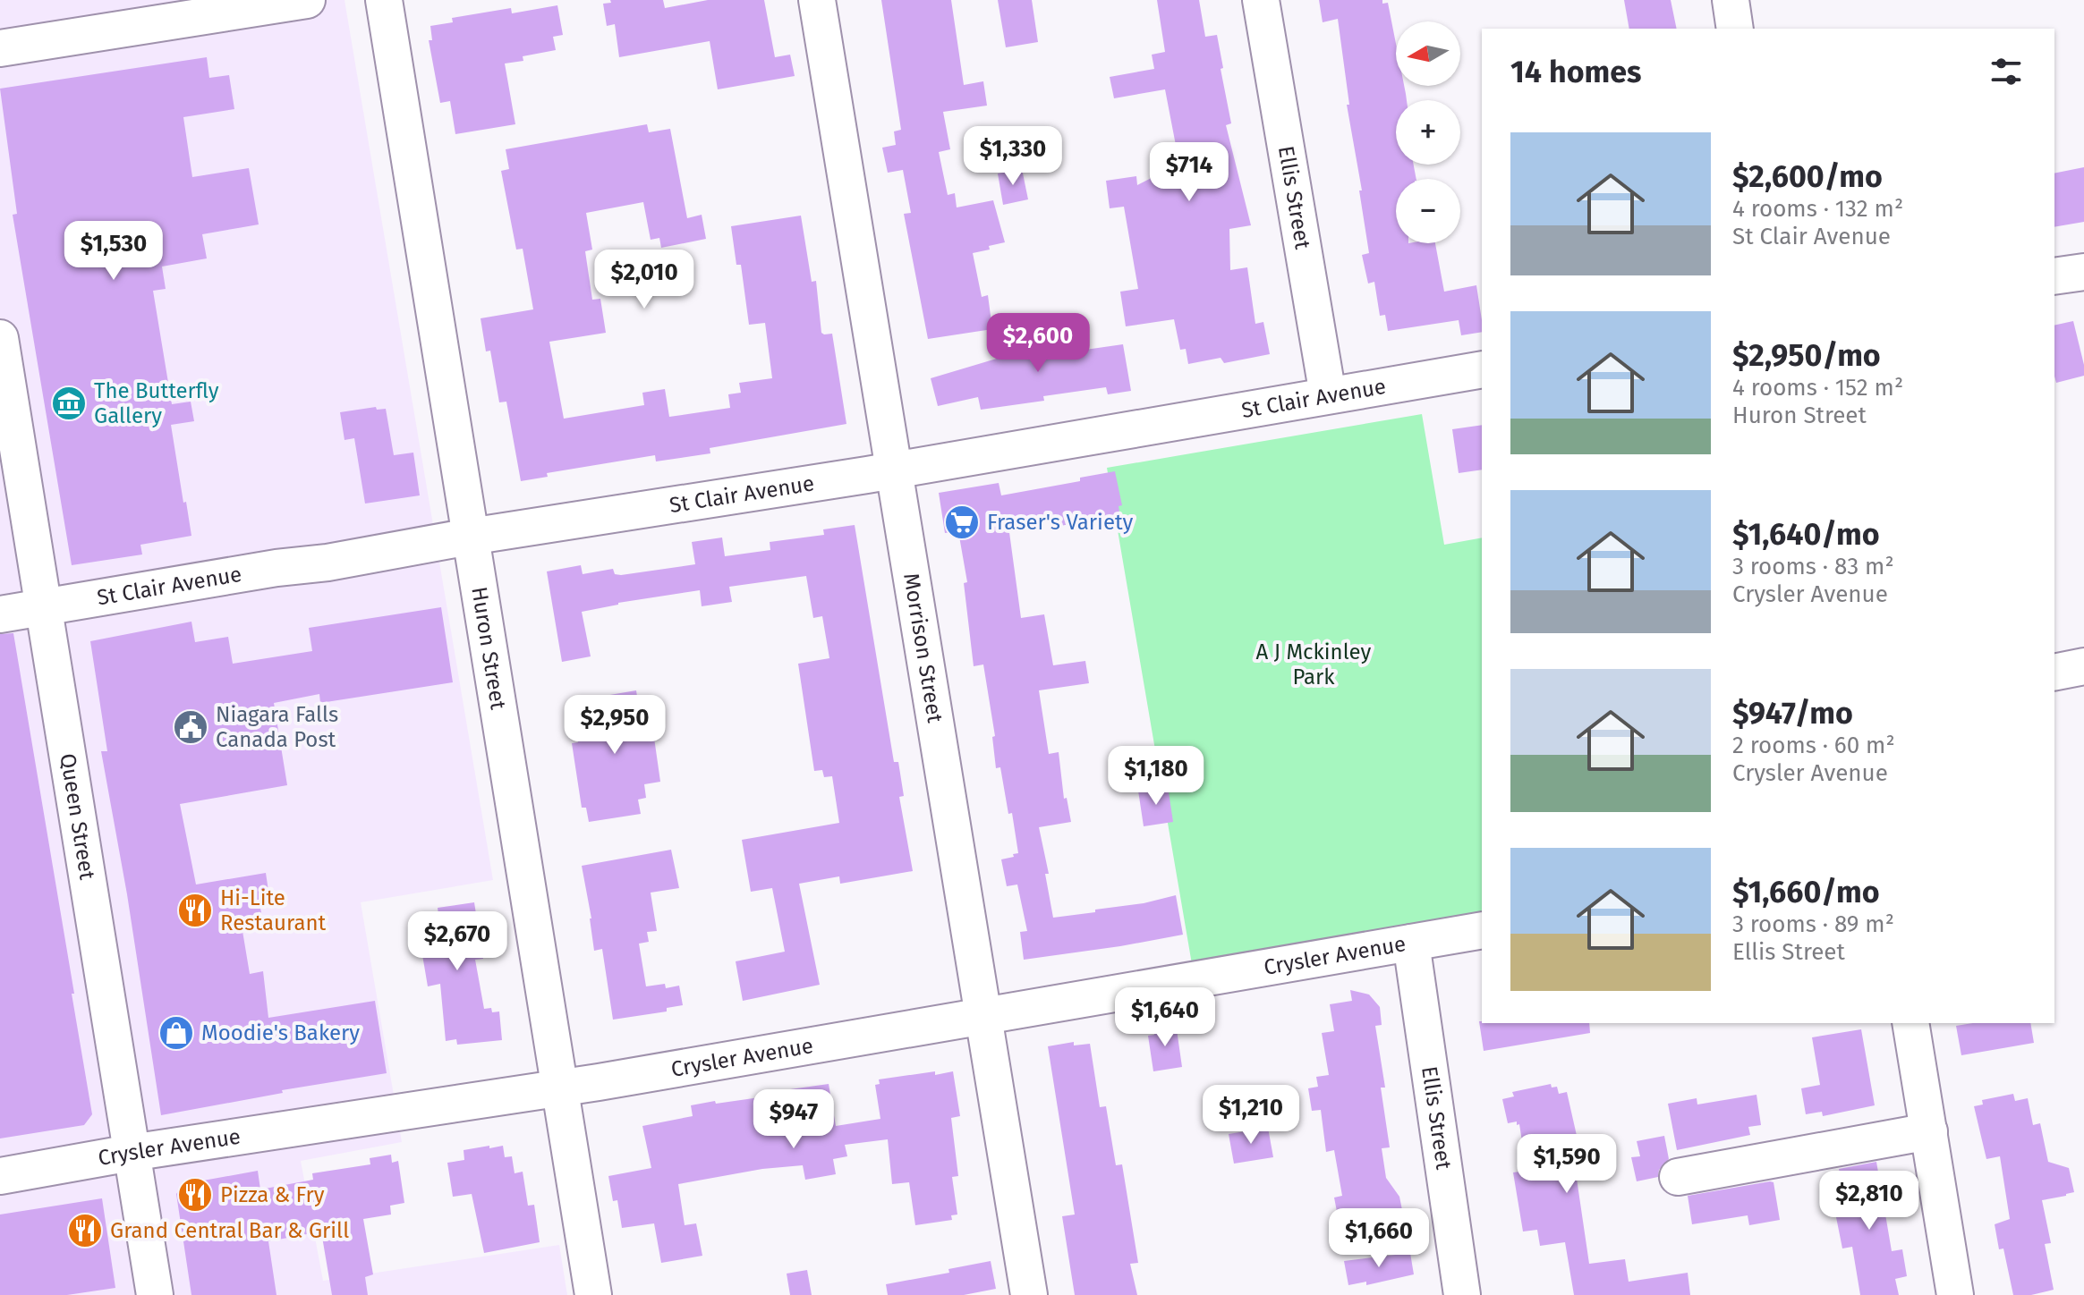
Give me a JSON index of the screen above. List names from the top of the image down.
{
  "streets": {
    "street": [
      "Ellis Street",
      "St Clair Avenue",
      "Huron Street",
      "Morrison Street",
      "Queen Street",
      "Crysler Avenue"
    ]
  },
  "crossings": [
    ["Ellis Street", "St Clair Avenue"],
    ["Ellis Street", "Crysler Avenue"],
    ["St Clair Avenue", "Huron Street"],
    ["St Clair Avenue", "Morrison Street"],
    ["St Clair Avenue", "Queen Street"],
    ["Huron Street", "Crysler Avenue"],
    ["Morrison Street", "Crysler Avenue"],
    ["Queen Street", "Crysler Avenue"]
  ],
  "parks": ["A J Mckinley Park"],
  "places": {
    "museum": ["The Butterfly Gallery"],
    "supermarket": ["Fraser's Variety"],
    "public building": ["Niagara Falls Canada Post"],
    "restaurant": ["Hi-Lite Restaurant", "Pizza & Fry", "Grand Central Bar & Grill"],
    "shop": ["Moodie's Bakery"]
  },
  "north": "left",
  "page": {
    "map_buttons": ["+", "−"],
    "heading": "14 homes",
    "list": [
      {
        "name": "$2,600/mo",
        "note": "4 rooms · 132 m² · St Clair Avenue"
      },
      {
        "name": "$2,950/mo",
        "note": "4 rooms · 152 m² · Huron Street"
      },
      {
        "name": "$1,640/mo",
        "note": "3 rooms · 83 m² · Crysler Avenue"
      },
      {
        "name": "$947/mo",
        "note": "2 rooms · 60 m² · Crysler Avenue"
      },
      {
        "name": "$1,660/mo",
        "note": "3 rooms · 89 m² · Ellis Street"
      }
    ],
    "price": [
      "$1,330",
      "$714",
      "$1,530",
      "$2,010",
      "$2,600",
      "$2,950",
      "$1,180",
      "$2,670",
      "$1,640",
      "$1,210",
      "$947",
      "$1,590",
      "$2,810",
      "$1,660"
    ]
  }
}
